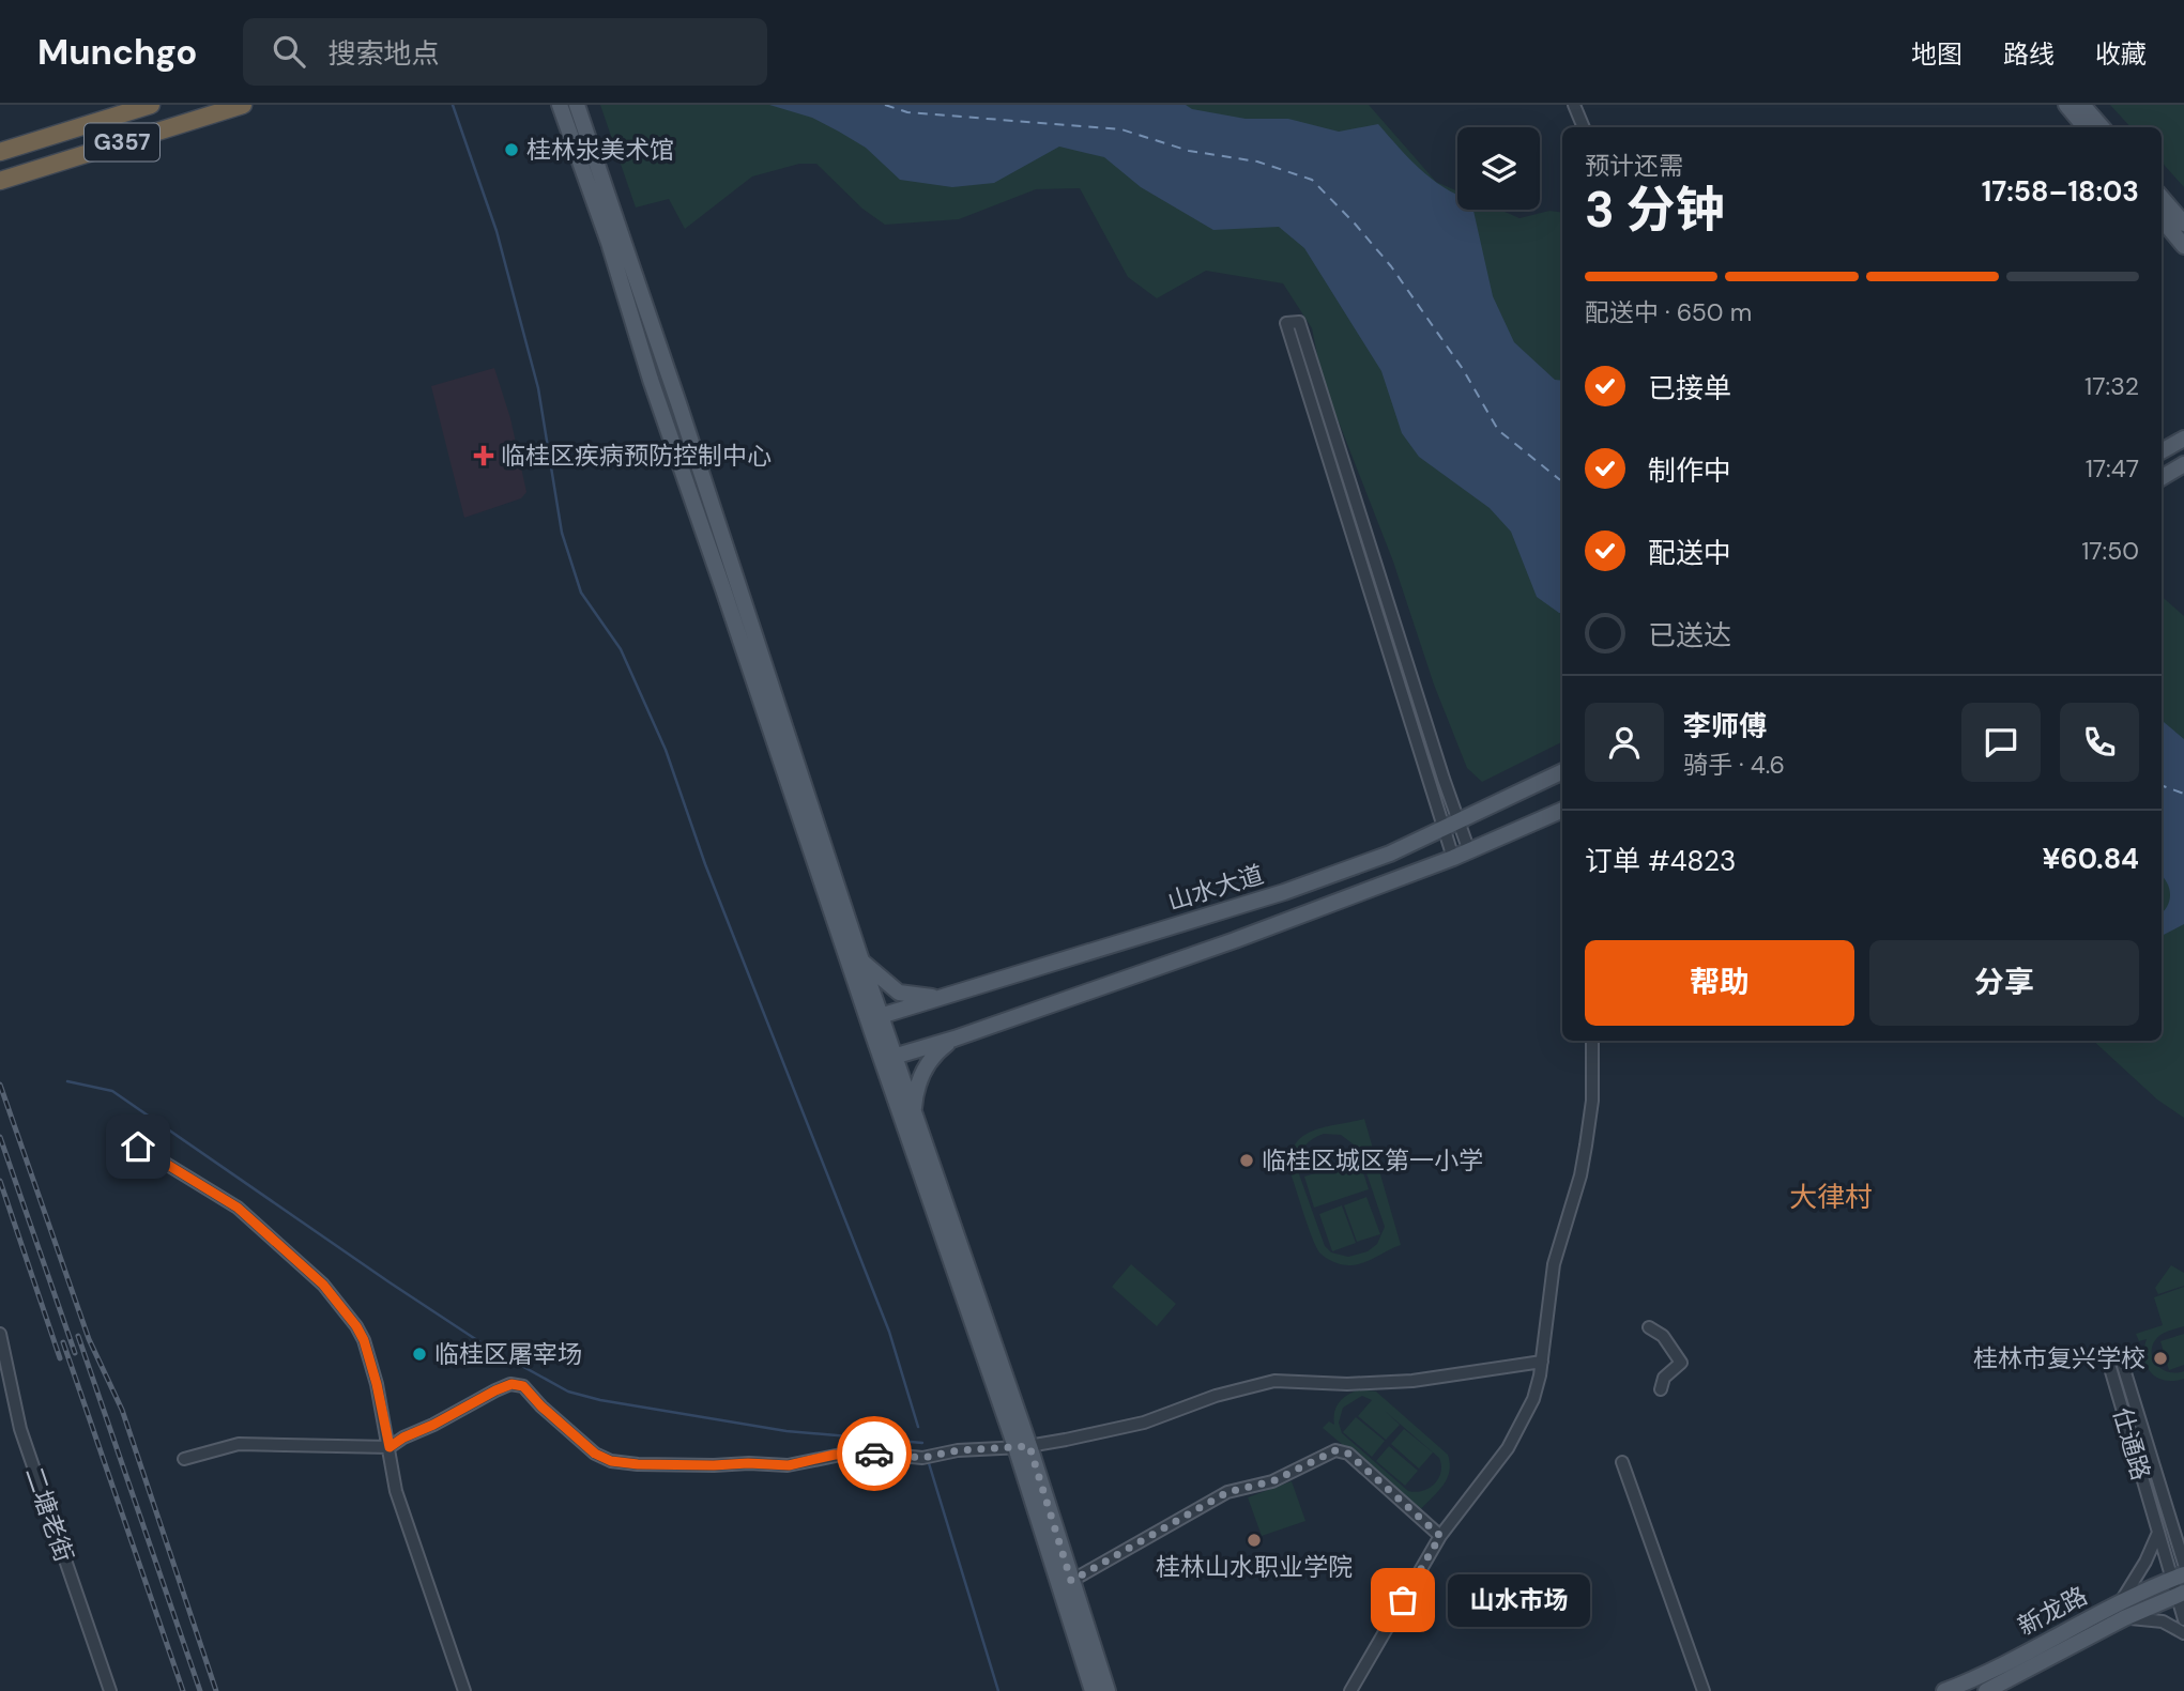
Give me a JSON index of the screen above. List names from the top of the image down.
{
  "streets": {
    "highway": ["G357"],
    "main road": ["山水大道", "新龙路"],
    "street": ["仕通路", "二塘老街"]
  },
  "crossings": [
    ["仕通路", "新龙路"]
  ],
  "districts": ["大律村"],
  "places": {
    "other": [
      "桂林汖美术馆",
      "临桂区城区第一小学",
      "临桂区屠宰场",
      "桂林市复兴学校",
      "桂林山水职业学院",
      "山水市场"
    ],
    "health": ["临桂区疾病预防控制中心"]
  },
  "page": {
    "header": "Munchgo",
    "search": "搜索地点",
    "nav": ["地图", "路线", "收藏"],
    "heading": ["3 分钟", "预计还需", "17:58–18:03"],
    "panel": [
      "李师傅",
      "骑手 · 4.6",
      "订单 #4823",
      "¥60.84"
    ],
    "bar": "配送中 · 650 m",
    "list": [
      ["已接单", "17:32"],
      ["制作中", "17:47"],
      ["配送中", "17:50"],
      "已送达"
    ],
    "buttons": ["帮助", "分享"],
    "bubble": "山水市场"
  }
}
